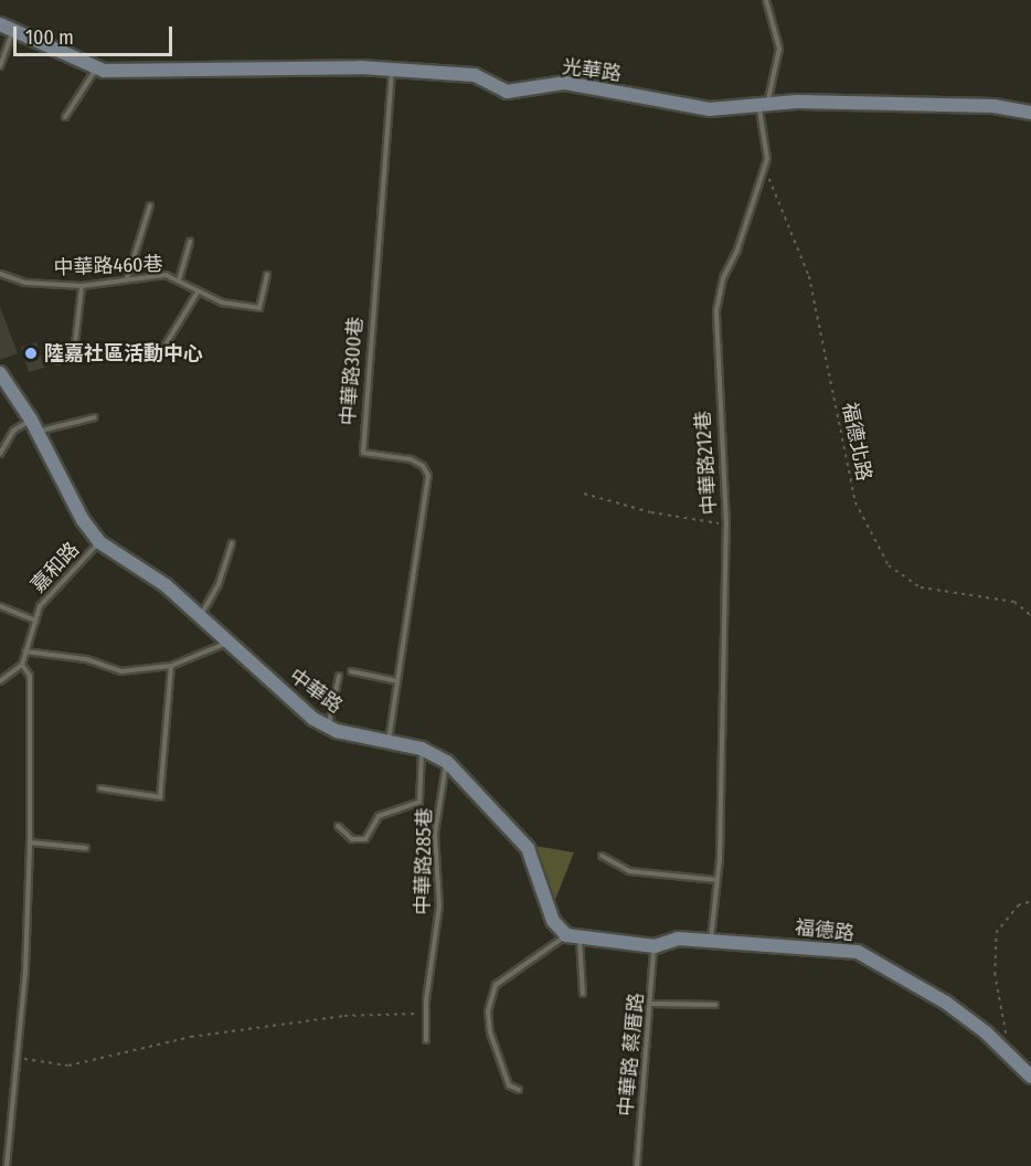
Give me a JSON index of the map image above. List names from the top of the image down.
{
  "streets": {
    "street": ["光華路", "中華路", "福德路"],
    "lane": [
      "中華路460巷",
      "中華路300巷",
      "中華路212巷",
      "嘉和路",
      "中華路285巷",
      "中華路 蔡厝路"
    ],
    "path": ["福德北路"]
  },
  "crossings": [
    ["光華路", "中華路300巷"],
    ["光華路", "中華路212巷"],
    ["中華路300巷", "中華路"],
    ["福德北路", "中華路212巷"],
    ["中華路212巷", "福德路"],
    ["嘉和路", "中華路"],
    ["中華路", "中華路285巷"],
    ["福德路", "中華路 蔡厝路"]
  ],
  "places": ["陸嘉社區活動中心"],
  "scale_bar": "100 m"
}
